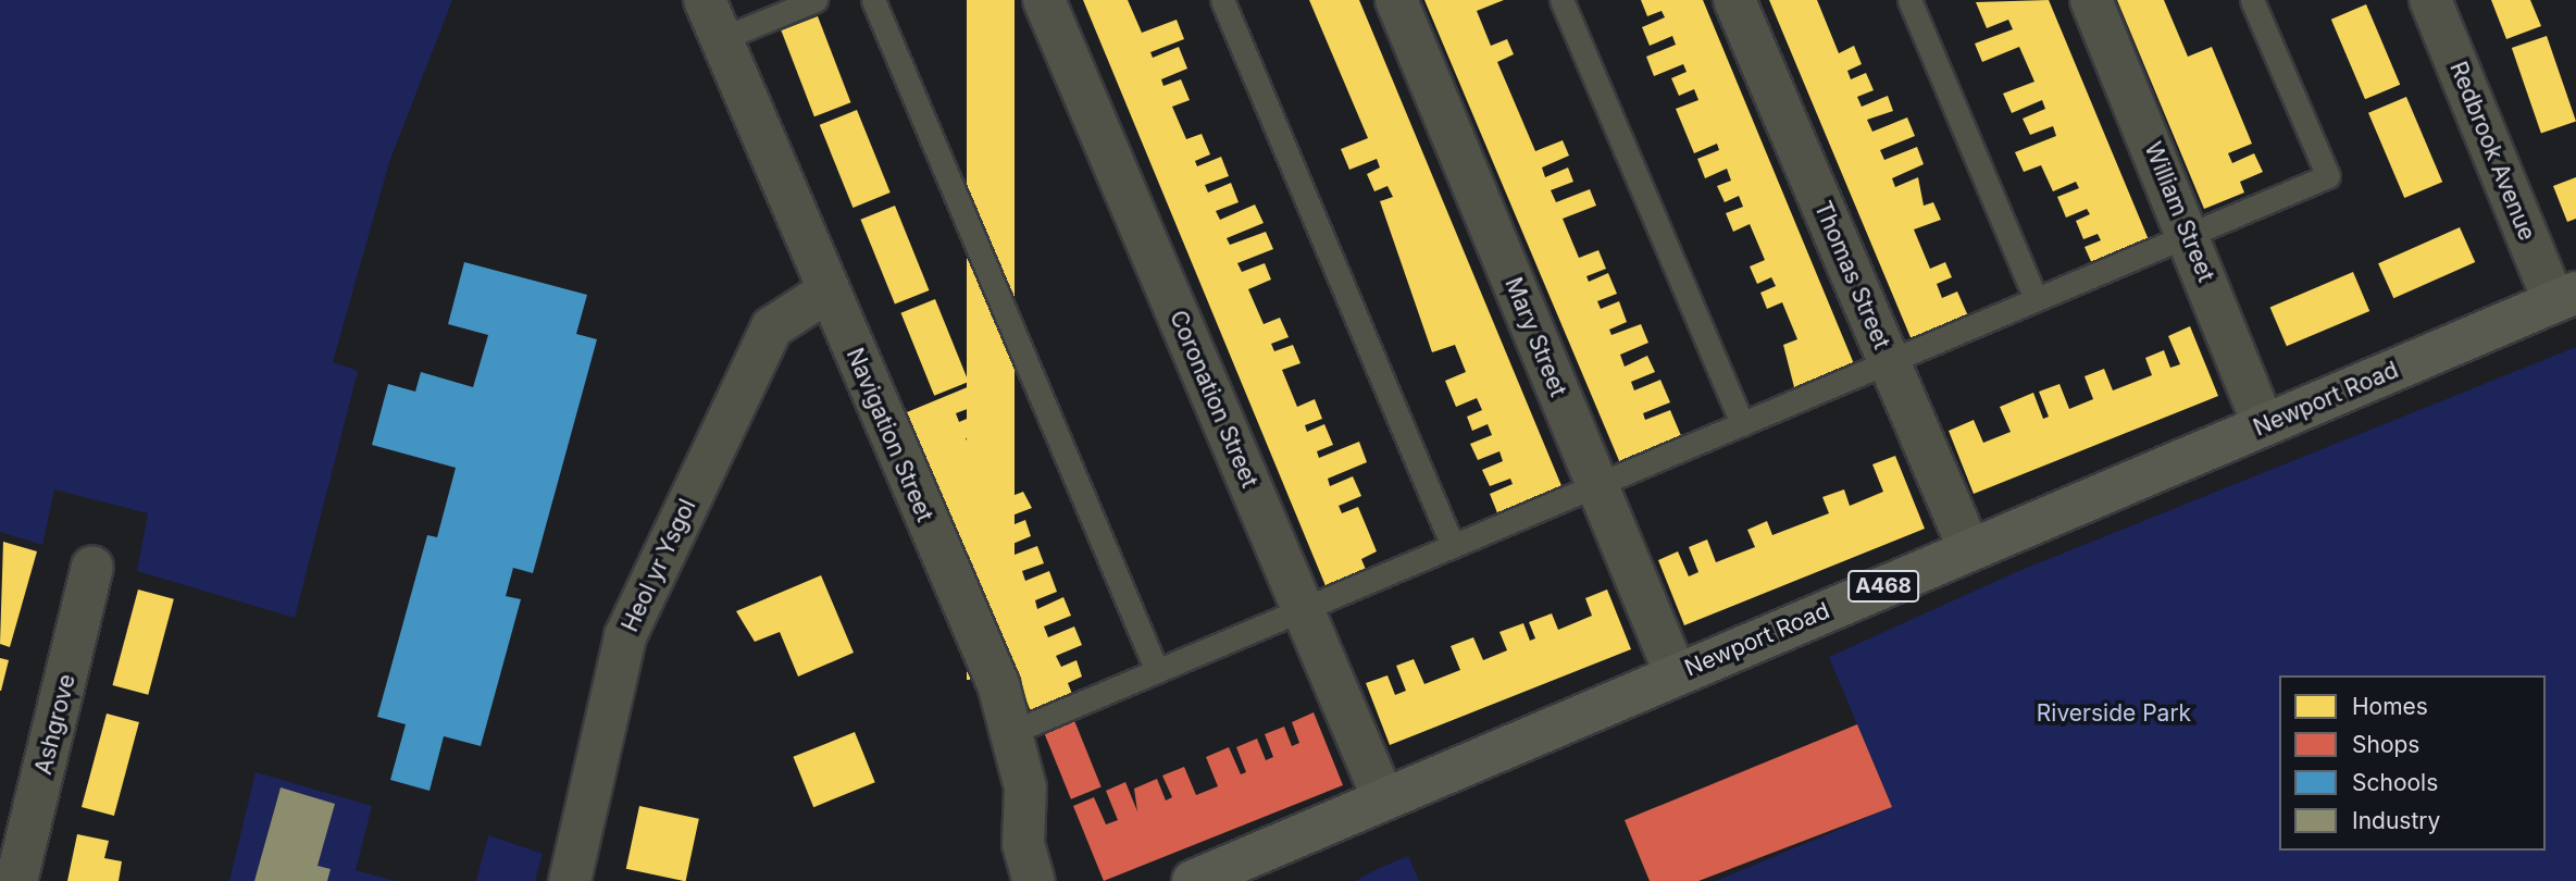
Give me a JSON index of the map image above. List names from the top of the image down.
{
  "streets": {
    "main road": ["Newport Road", "A468"],
    "street": [
      "Redbrook Avenue",
      "William Street",
      "Thomas Street",
      "Mary Street",
      "Coronation Street",
      "Navigation Street",
      "Heol yr Ysgol",
      "Ashgrove"
    ]
  },
  "crossings": [
    ["Redbrook Avenue", "Newport Road"],
    ["William Street", "Newport Road"],
    ["Thomas Street", "Newport Road"],
    ["Mary Street", "Newport Road"],
    ["Coronation Street", "Newport Road"],
    ["Navigation Street", "Heol yr Ysgol"]
  ],
  "parks": ["Riverside Park"],
  "legend": [
    "Homes",
    "Shops",
    "Schools",
    "Industry"
  ]
}
